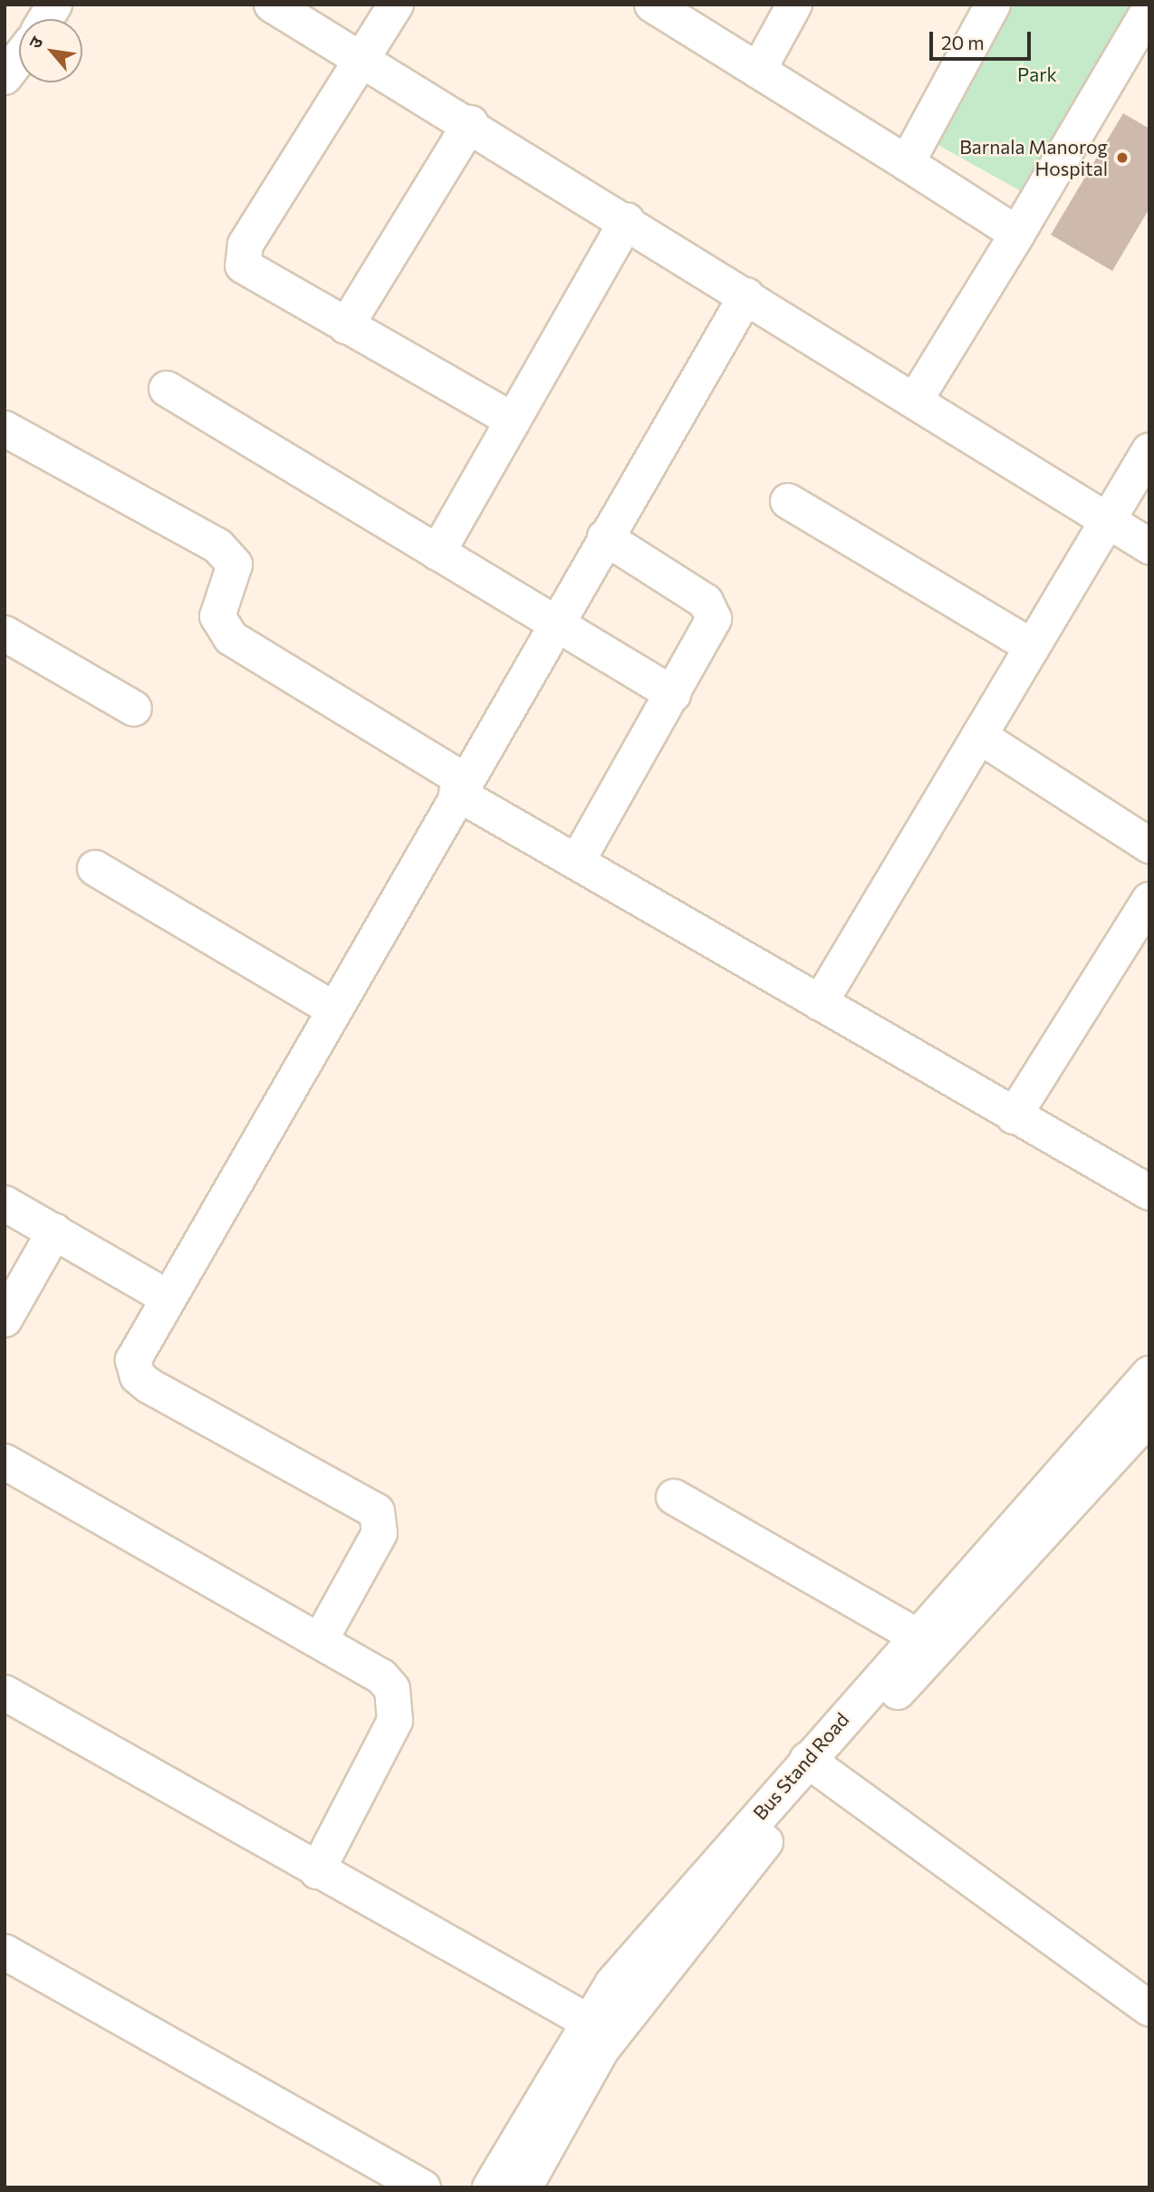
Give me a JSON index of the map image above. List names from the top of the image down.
{
  "streets": {
    "street": ["Bus Stand Road"]
  },
  "parks": ["Park"],
  "places": ["Barnala Manorog Hospital"],
  "scale_bar": "20 m",
  "north": "top left"
}
